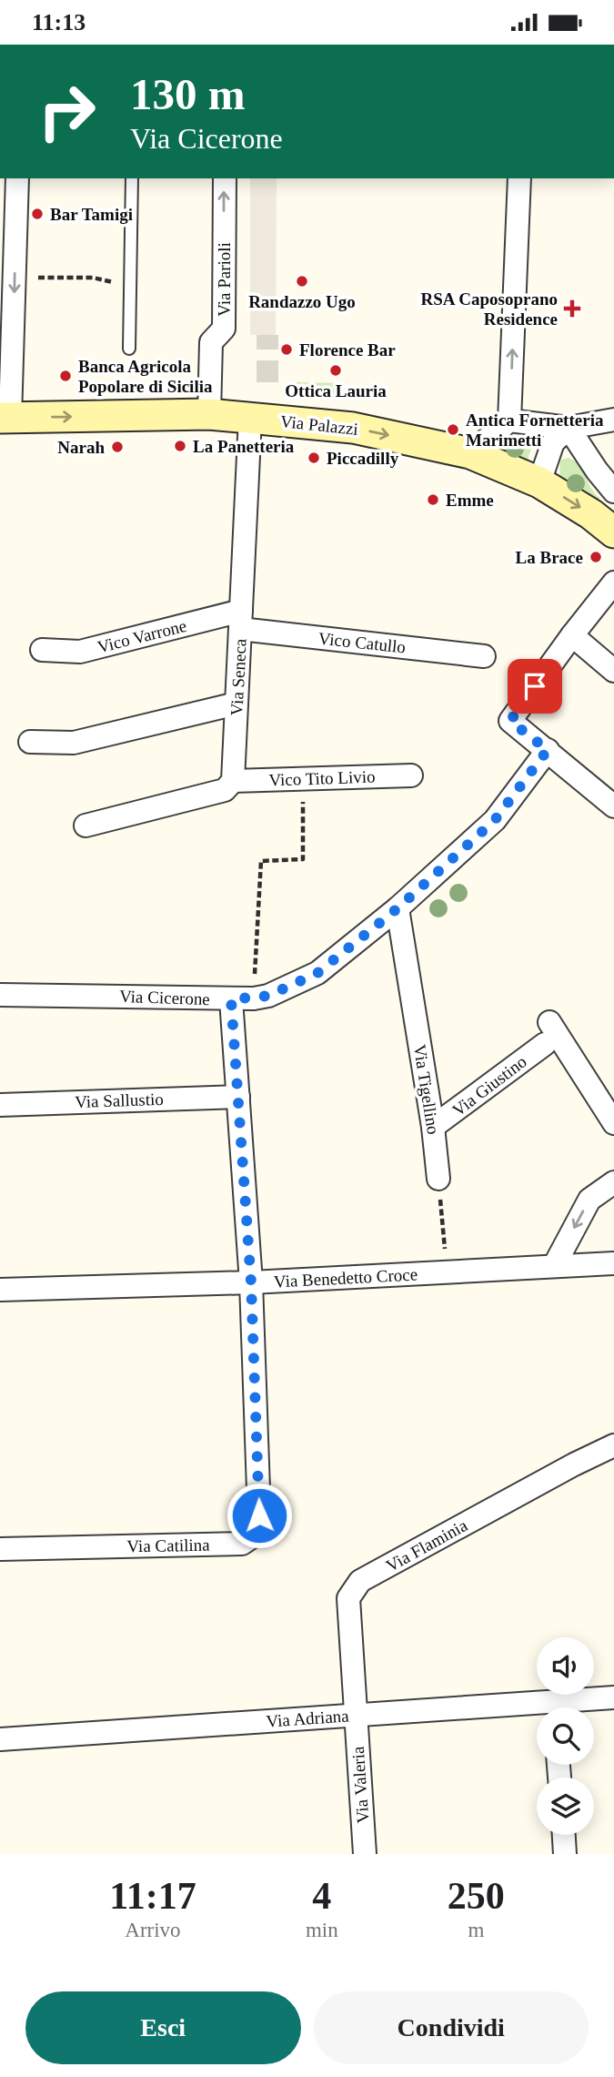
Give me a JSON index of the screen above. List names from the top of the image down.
{
  "streets": {
    "street": [
      "Via Parioli",
      "Via Palazzi",
      "Vico Varrone",
      "Vico Catullo",
      "Via Seneca",
      "Vico Tito Livio",
      "Via Cicerone",
      "Via Giustino",
      "Via Tigellino",
      "Via Sallustio",
      "Via Benedetto Croce",
      "Via Catilina",
      "Via Flaminia",
      "Via Adriana",
      "Via Valeria"
    ]
  },
  "crossings": [
    ["Via Parioli", "Via Palazzi"],
    ["Via Palazzi", "Via Seneca"],
    ["Vico Varrone", "Vico Catullo"],
    ["Vico Varrone", "Via Seneca"],
    ["Vico Catullo", "Via Seneca"],
    ["Via Seneca", "Vico Tito Livio"],
    ["Via Cicerone", "Via Tigellino"],
    ["Via Cicerone", "Via Catilina"],
    ["Via Giustino", "Via Tigellino"],
    ["Via Sallustio", "Via Catilina"],
    ["Via Benedetto Croce", "Via Catilina"],
    ["Via Flaminia", "Via Adriana"],
    ["Via Flaminia", "Via Valeria"],
    ["Via Adriana", "Via Valeria"]
  ],
  "one_way": ["Via Parioli", "Via Palazzi"],
  "places": {
    "other": [
      "Bar Tamigi",
      "Randazzo Ugo",
      "Florence Bar",
      "Ottica Lauria",
      "Banca Agricola Popolare di Sicilia",
      "Antica Fornetteria Marimetti",
      "La Panetteria",
      "Narah",
      "Piccadilly",
      "Emme",
      "La Brace"
    ],
    "health": ["RSA Caposoprano Residence"]
  },
  "page": {
    "status": "11:13",
    "turn": ["130 m", "Via Cicerone"],
    "eta": [
      "11:17",
      "Arrivo",
      "4",
      "min",
      "250",
      "m"
    ],
    "buttons": ["Esci", "Condividi"]
  }
}
